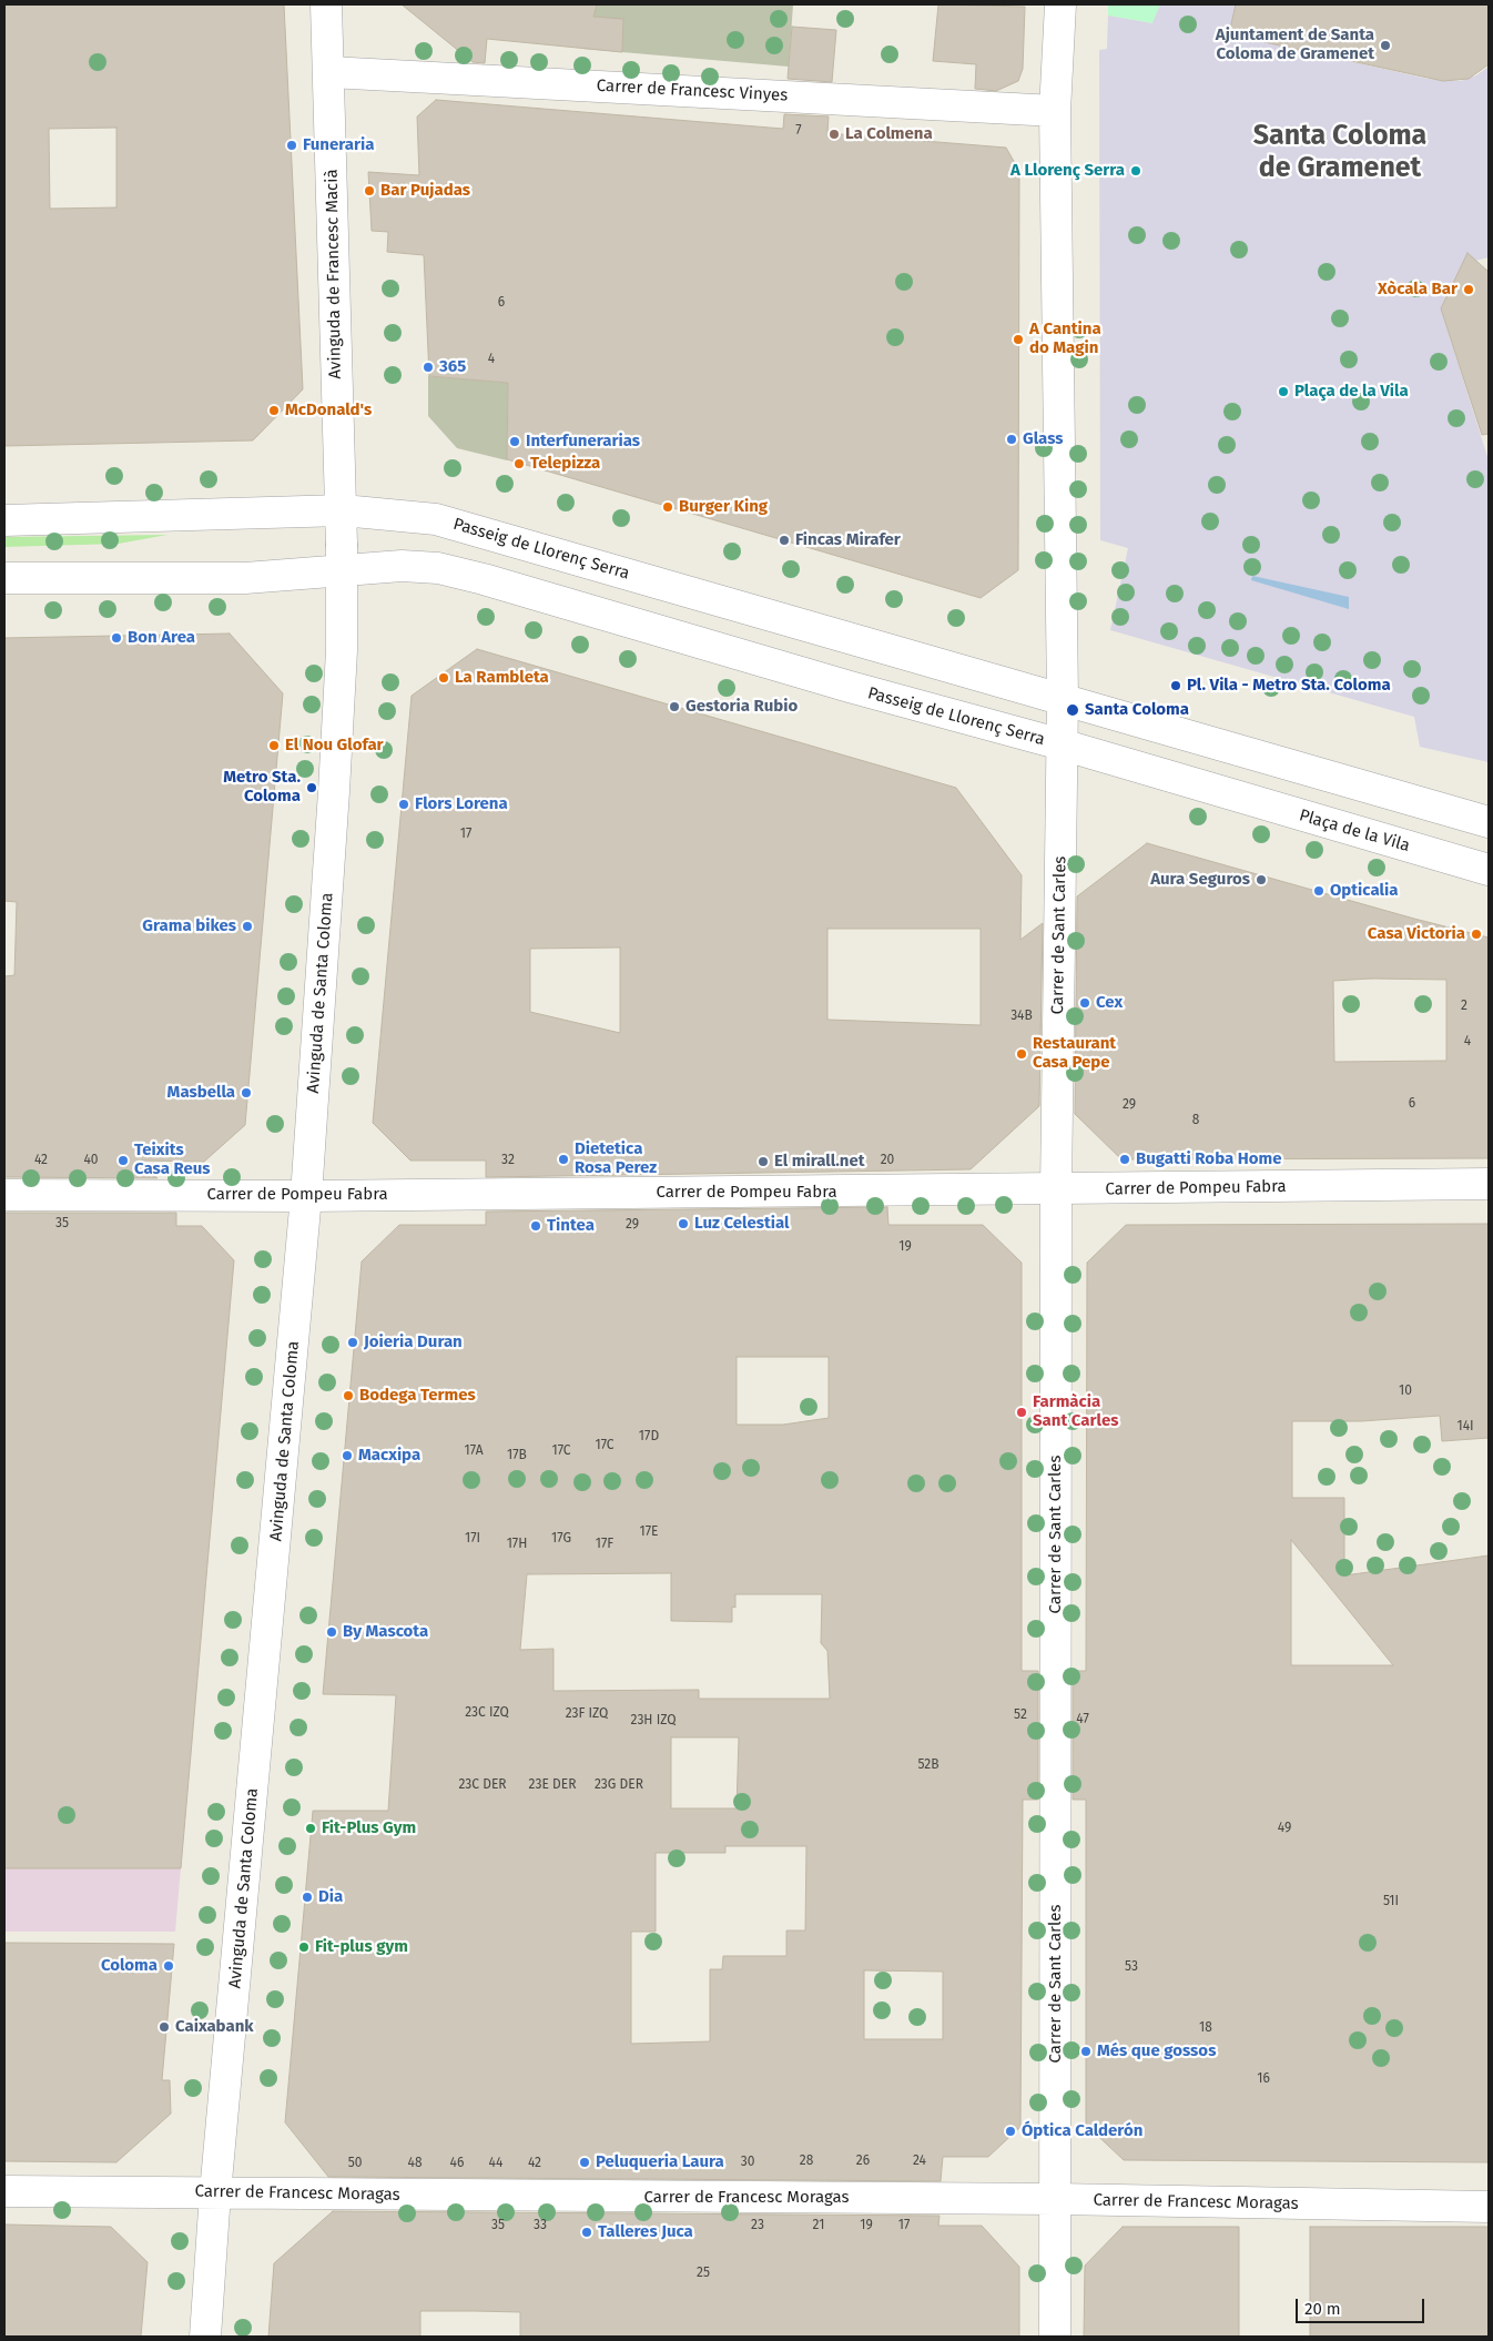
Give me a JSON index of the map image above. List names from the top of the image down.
{
  "streets": {
    "street": [
      "Carrer de Francesc Vinyes",
      "Avinguda de Francesc Macià",
      "Passeig de Llorenç Serra",
      "Plaça de la Vila",
      "Carrer de Sant Carles",
      "Avinguda de Santa Coloma",
      "Carrer de Pompeu Fabra",
      "Carrer de Francesc Moragas"
    ]
  },
  "crossings": [
    ["Carrer de Francesc Vinyes", "Avinguda de Francesc Macià"],
    ["Avinguda de Francesc Macià", "Passeig de Llorenç Serra"],
    ["Avinguda de Francesc Macià", "Avinguda de Santa Coloma"],
    ["Passeig de Llorenç Serra", "Plaça de la Vila"],
    ["Passeig de Llorenç Serra", "Carrer de Sant Carles"],
    ["Passeig de Llorenç Serra", "Avinguda de Santa Coloma"],
    ["Plaça de la Vila", "Carrer de Sant Carles"],
    ["Carrer de Sant Carles", "Carrer de Pompeu Fabra"],
    ["Carrer de Sant Carles", "Carrer de Francesc Moragas"],
    ["Avinguda de Santa Coloma", "Carrer de Pompeu Fabra"],
    ["Avinguda de Santa Coloma", "Carrer de Francesc Moragas"]
  ],
  "districts": ["Santa Coloma de Gramenet"],
  "places": [
    "Ajuntament de Santa Coloma de Gramenet",
    "La Colmena",
    "Funeraria",
    "A Llorenç Serra",
    "Bar Pujadas",
    "Xòcala Bar",
    "A Cantina do Magin",
    "365",
    "Plaça de la Vila",
    "McDonald's",
    "Glass",
    "Interfunerarias",
    "Telepizza",
    "Burger King",
    "Fincas Mirafer",
    "Bon Area",
    "La Rambleta",
    "Pl. Vila - Metro Sta. Coloma",
    "Gestoria Rubio",
    "Santa Coloma",
    "El Nou Glofar",
    "Metro Sta. Coloma",
    "Flors Lorena",
    "Aura Seguros",
    "Opticalia",
    "Grama bikes",
    "Casa Victoria",
    "Cex",
    "Restaurant Casa Pepe",
    "Masbella",
    "Dietetica Rosa Perez",
    "Bugatti Roba Home",
    "Teixits Casa Reus",
    "El mirall.net",
    "Luz Celestial",
    "Tintea",
    "Joieria Duran",
    "Bodega Termes",
    "Farmàcia Sant Carles",
    "Macxipa",
    "By Mascota",
    "Fit-Plus Gym",
    "Dia",
    "Fit-plus gym",
    "Coloma",
    "Caixabank",
    "Més que gossos",
    "Óptica Calderón",
    "Peluqueria Laura",
    "Talleres Juca"
  ],
  "house_numbers": [
    "7",
    "6",
    "4",
    "17",
    "2",
    "34B",
    "4",
    "6",
    "29",
    "8",
    "42",
    "40",
    "32",
    "20",
    "35",
    "29",
    "19",
    "10",
    "14I",
    "17D",
    "17C",
    "17A",
    "17C",
    "17B",
    "17E",
    "17I",
    "17G",
    "17H",
    "17F",
    "23C IZQ",
    "23F IZQ",
    "52",
    "47",
    "23H IZQ",
    "52B",
    "23C DER",
    "23E DER",
    "23G DER",
    "49",
    "51I",
    "53",
    "18",
    "16",
    "28",
    "26",
    "24",
    "30",
    "50",
    "48",
    "46",
    "44",
    "42",
    "35",
    "33",
    "23",
    "21",
    "19",
    "17",
    "25"
  ],
  "scale_bar": "20 m"
}
